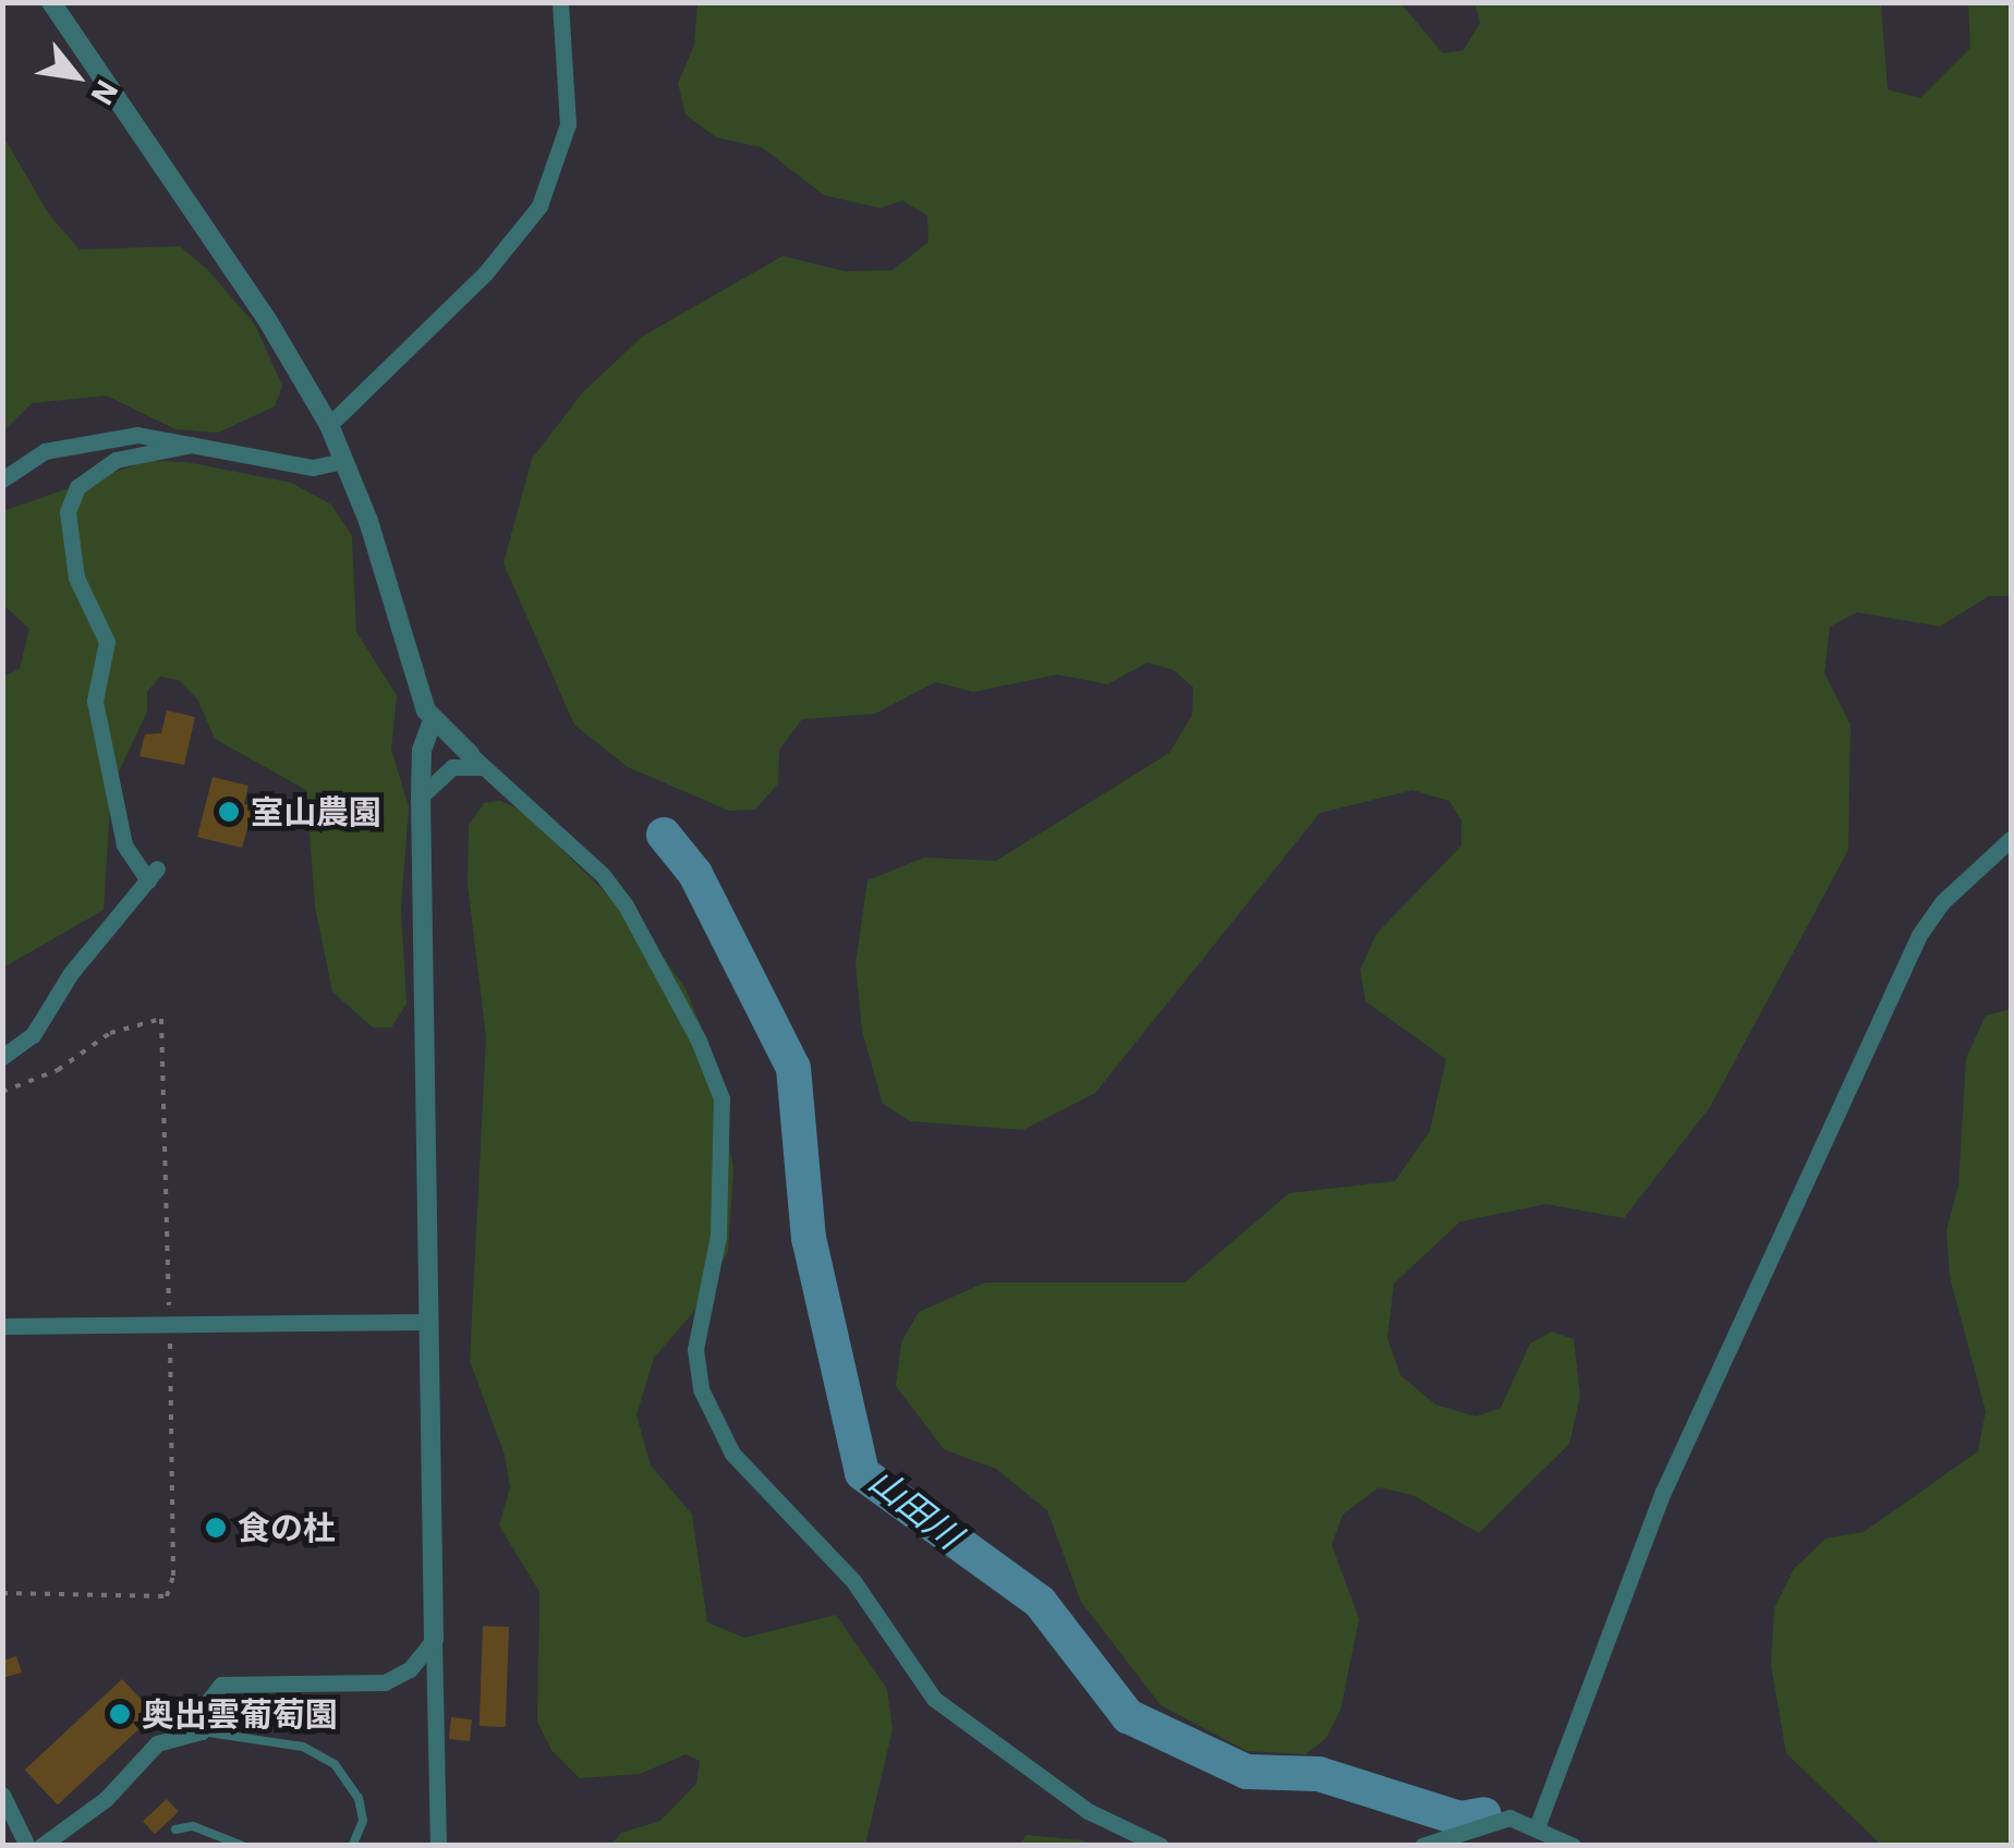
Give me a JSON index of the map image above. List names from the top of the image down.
{
  "water": ["山田川"],
  "places": ["室山農園", "食の杜", "奥出雲葡萄園"],
  "north": "bottom right"
}
